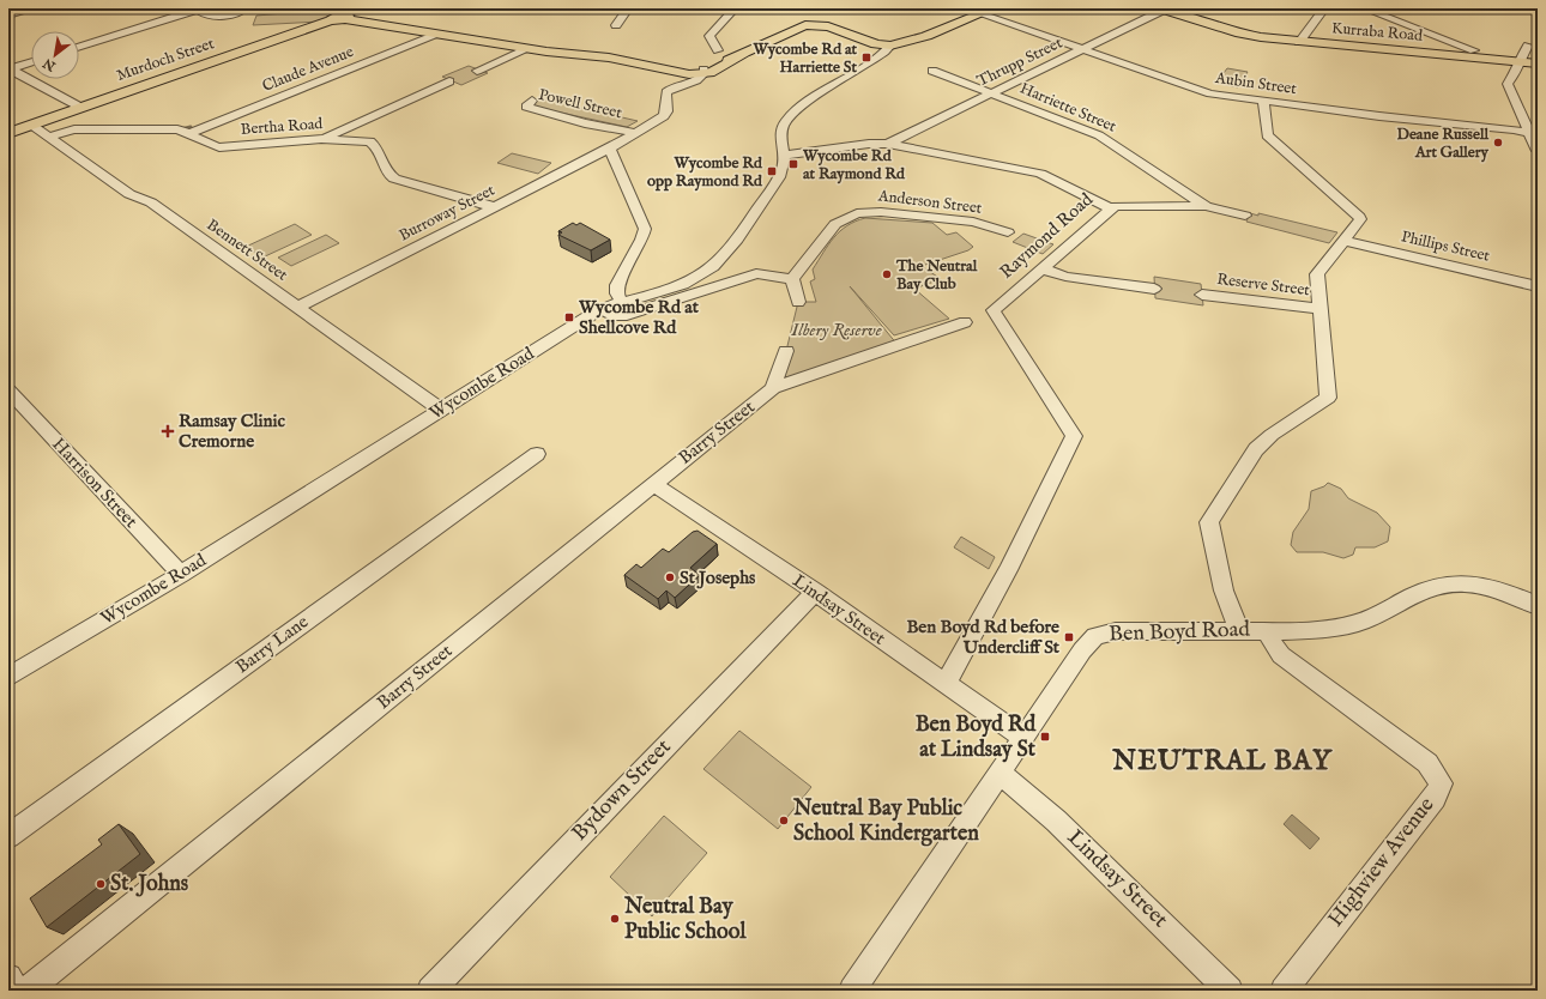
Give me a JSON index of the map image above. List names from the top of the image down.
{
  "streets": {
    "main road": ["Kurraba Road", "Murdoch Street", "Wycombe Road"],
    "street": [
      "Thrupp Street",
      "Claude Avenue",
      "Aubin Street",
      "Powell Street",
      "Harriette Street",
      "Bertha Road",
      "Anderson Street",
      "Burroway Street",
      "Raymond Road",
      "Phillips Street",
      "Bennett Street",
      "Reserve Street",
      "Barry Street",
      "Harrison Street",
      "Lindsay Street",
      "Ben Boyd Road",
      "Barry Lane",
      "Bydown Street",
      "Highview Avenue"
    ]
  },
  "crossings": [
    ["Kurraba Road", "Thrupp Street"],
    ["Murdoch Street", "Bennett Street"],
    ["Thrupp Street", "Aubin Street"],
    ["Thrupp Street", "Harriette Street"],
    ["Thrupp Street", "Raymond Road"],
    ["Claude Avenue", "Bertha Road"],
    ["Aubin Street", "Wycombe Road"],
    ["Powell Street", "Burroway Street"],
    ["Bertha Road", "Burroway Street"],
    ["Bertha Road", "Bennett Street"],
    ["Burroway Street", "Bennett Street"],
    ["Raymond Road", "Wycombe Road"],
    ["Raymond Road", "Lindsay Street"],
    ["Bennett Street", "Wycombe Road"],
    ["Wycombe Road", "Harrison Street"],
    ["Barry Street", "Lindsay Street"],
    ["Lindsay Street", "Ben Boyd Road"],
    ["Lindsay Street", "Bydown Street"],
    ["Ben Boyd Road", "Highview Avenue"]
  ],
  "districts": ["NEUTRAL BAY"],
  "parks": ["Ilbery Reserve"],
  "places": {
    "transit": [
      "Wycombe Rd at Harriette St",
      "Wycombe Rd at Raymond Rd",
      "Wycombe Rd opp Raymond Rd",
      "Wycombe Rd at Shellcove Rd",
      "Ben Boyd Rd before Undercliff St",
      "Ben Boyd Rd at Lindsay St"
    ],
    "other": [
      "Deane Russell Art Gallery",
      "The Neutral Bay Club",
      "St Josephs",
      "Neutral Bay Public School Kindergarten",
      "St. Johns",
      "Neutral Bay Public School"
    ],
    "health": ["Ramsay Clinic Cremorne"]
  },
  "north": "bottom left"
}
